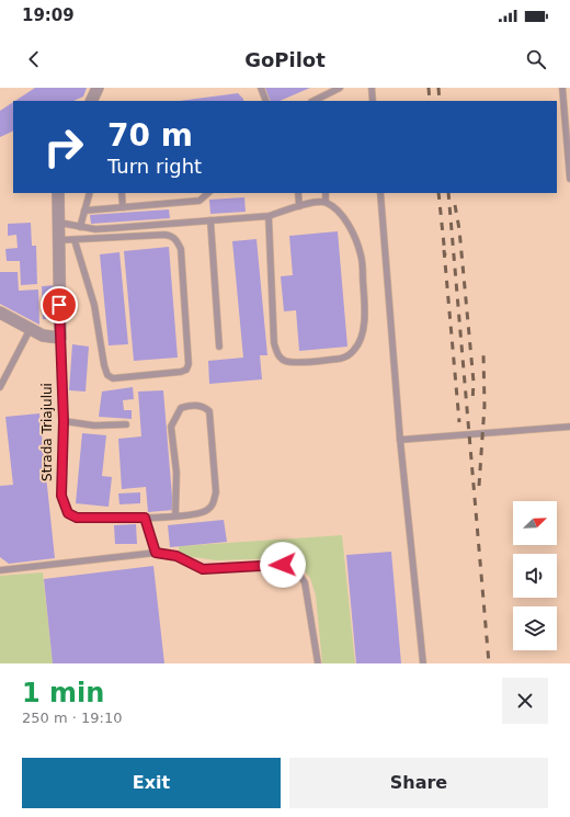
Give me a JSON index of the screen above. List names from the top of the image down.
{
  "streets": {
    "lane": ["Strada Triajului"]
  },
  "north": "top right",
  "page": {
    "status": "19:09",
    "header": "GoPilot",
    "turn": ["70 m", "Turn right"],
    "heading": ["1 min", "250 m · 19:10"],
    "buttons": ["Exit", "Share"]
  }
}
